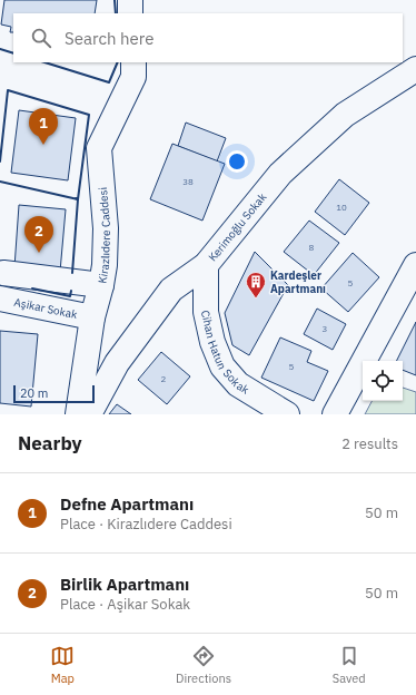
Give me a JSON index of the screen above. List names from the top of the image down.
{
  "streets": {
    "street": [
      "Kerimoğlu Sokak",
      "Kirazlıdere Caddesi",
      "Aşikar Sokak",
      "Cihan Hatun Sokak"
    ]
  },
  "crossings": [
    ["Kerimoğlu Sokak", "Cihan Hatun Sokak"],
    ["Kirazlıdere Caddesi", "Aşikar Sokak"]
  ],
  "places": {
    "building": ["Kardeşler Apartmanı"]
  },
  "house_numbers": [
    "38",
    "10",
    "8",
    "5",
    "3",
    "5",
    "2"
  ],
  "scale_bar": "20 m",
  "page": {
    "search": "Search here",
    "pins": ["1", "2"],
    "scale": "20 m",
    "heading": ["Nearby", "2 results"],
    "list": [
      {
        "mark": "1",
        "name": "Defne Apartmanı",
        "note": "Place · Kirazlıdere Caddesi",
        "value": "50 m"
      },
      {
        "mark": "2",
        "name": "Birlik Apartmanı",
        "note": "Place · Aşikar Sokak",
        "value": "50 m"
      }
    ],
    "nav": ["Map", "Directions", "Saved"]
  }
}
